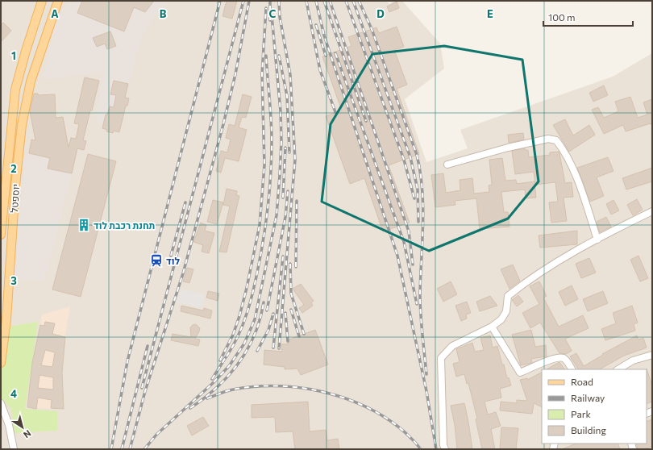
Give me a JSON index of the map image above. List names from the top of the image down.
{
  "streets": {
    "main road": ["יוספטל"]
  },
  "places": {
    "building": ["תחנת רכבת לוד"],
    "station": ["לוד"]
  },
  "legend": [
    "Road",
    "Railway",
    "Park",
    "Building"
  ],
  "scale_bar": "100 m",
  "north": "bottom right",
  "grid": {
    "columns": [
      "A",
      "B",
      "C",
      "D",
      "E"
    ],
    "rows": [
      "1",
      "2",
      "3",
      "4"
    ]
  }
}
